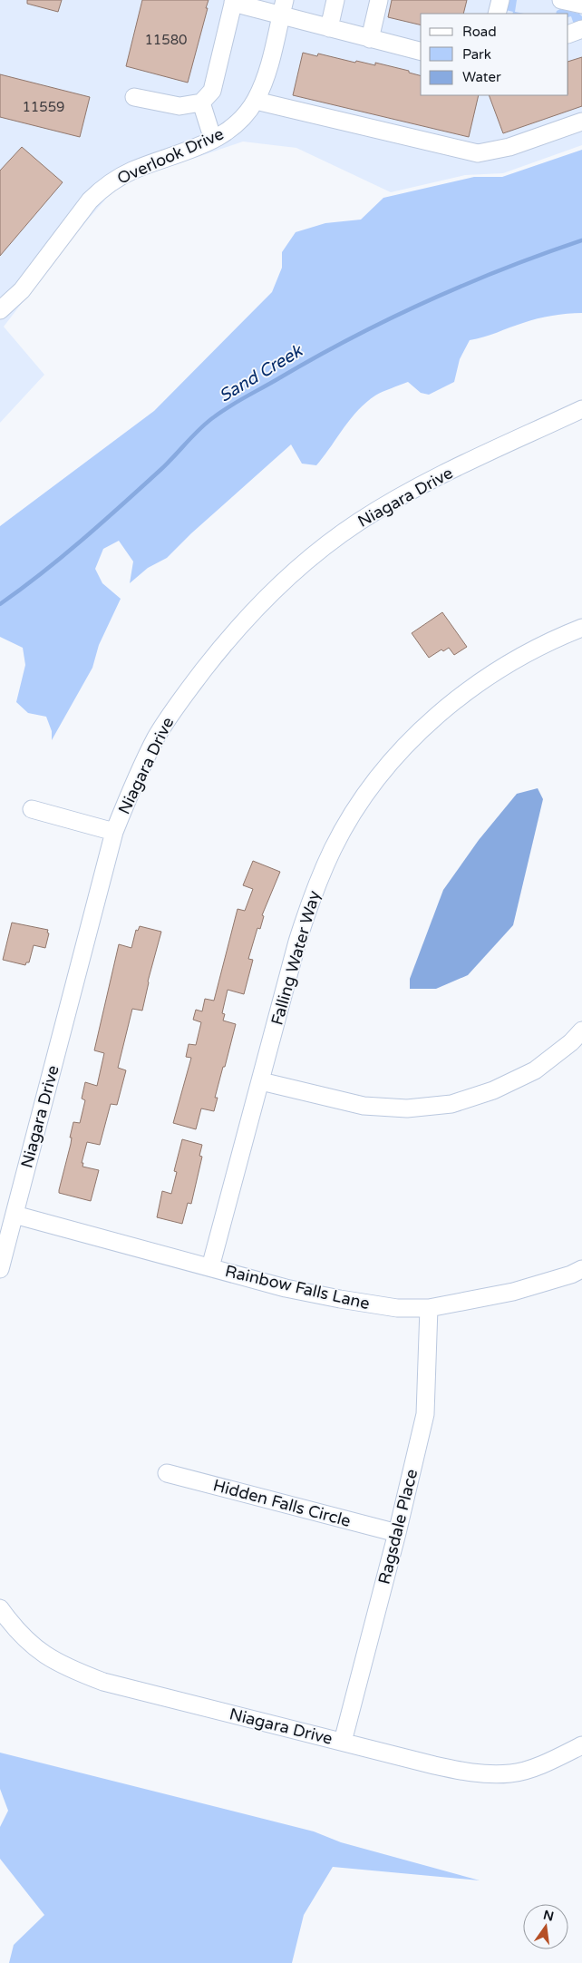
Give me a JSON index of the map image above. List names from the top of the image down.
{
  "streets": {
    "street": [
      "Overlook Drive",
      "Niagara Drive",
      "Falling Water Way",
      "Rainbow Falls Lane",
      "Hidden Falls Circle",
      "Ragsdale Place"
    ]
  },
  "crossings": [
    ["Niagara Drive", "Rainbow Falls Lane"],
    ["Niagara Drive", "Ragsdale Place"],
    ["Falling Water Way", "Rainbow Falls Lane"],
    ["Rainbow Falls Lane", "Ragsdale Place"],
    ["Hidden Falls Circle", "Ragsdale Place"]
  ],
  "water": ["Sand Creek"],
  "house_numbers": ["11580", "11559"],
  "legend": ["Road", "Park", "Water"],
  "north": "top"
}
